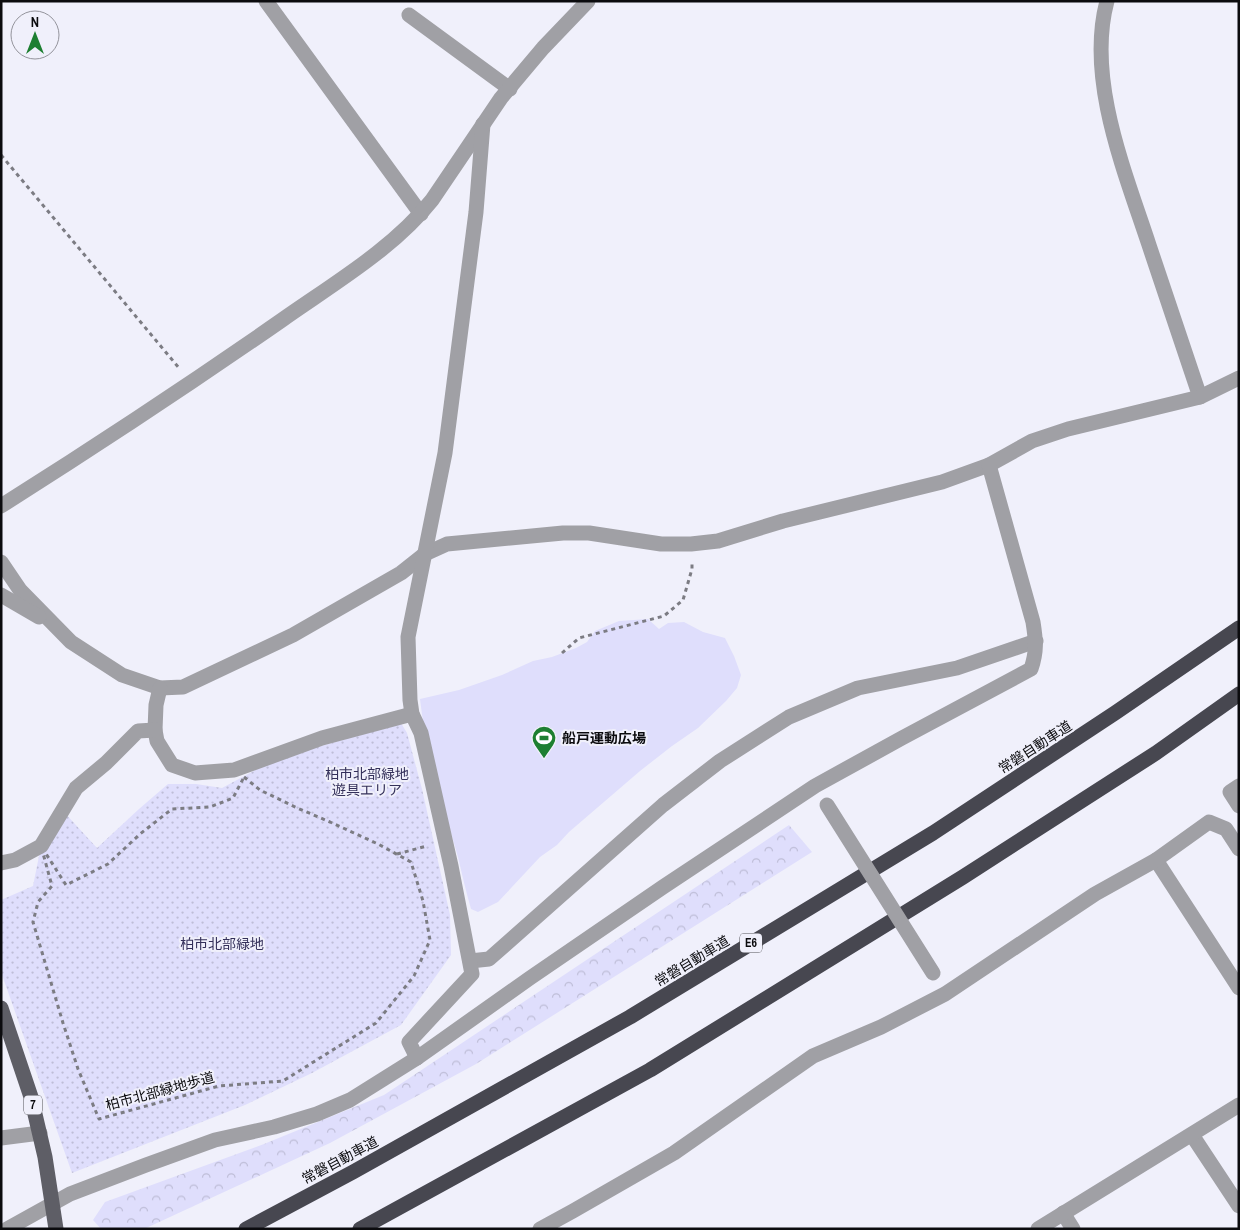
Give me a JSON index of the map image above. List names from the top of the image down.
{
  "streets": {
    "highway": ["常磐自動車道", "E6"],
    "main road": ["7"],
    "path": ["柏市北部緑地歩道"]
  },
  "parks": ["柏市北部緑地 遊具エリア", "柏市北部緑地"],
  "places": {
    "sports": ["船戸運動広場"]
  },
  "north": "top"
}
